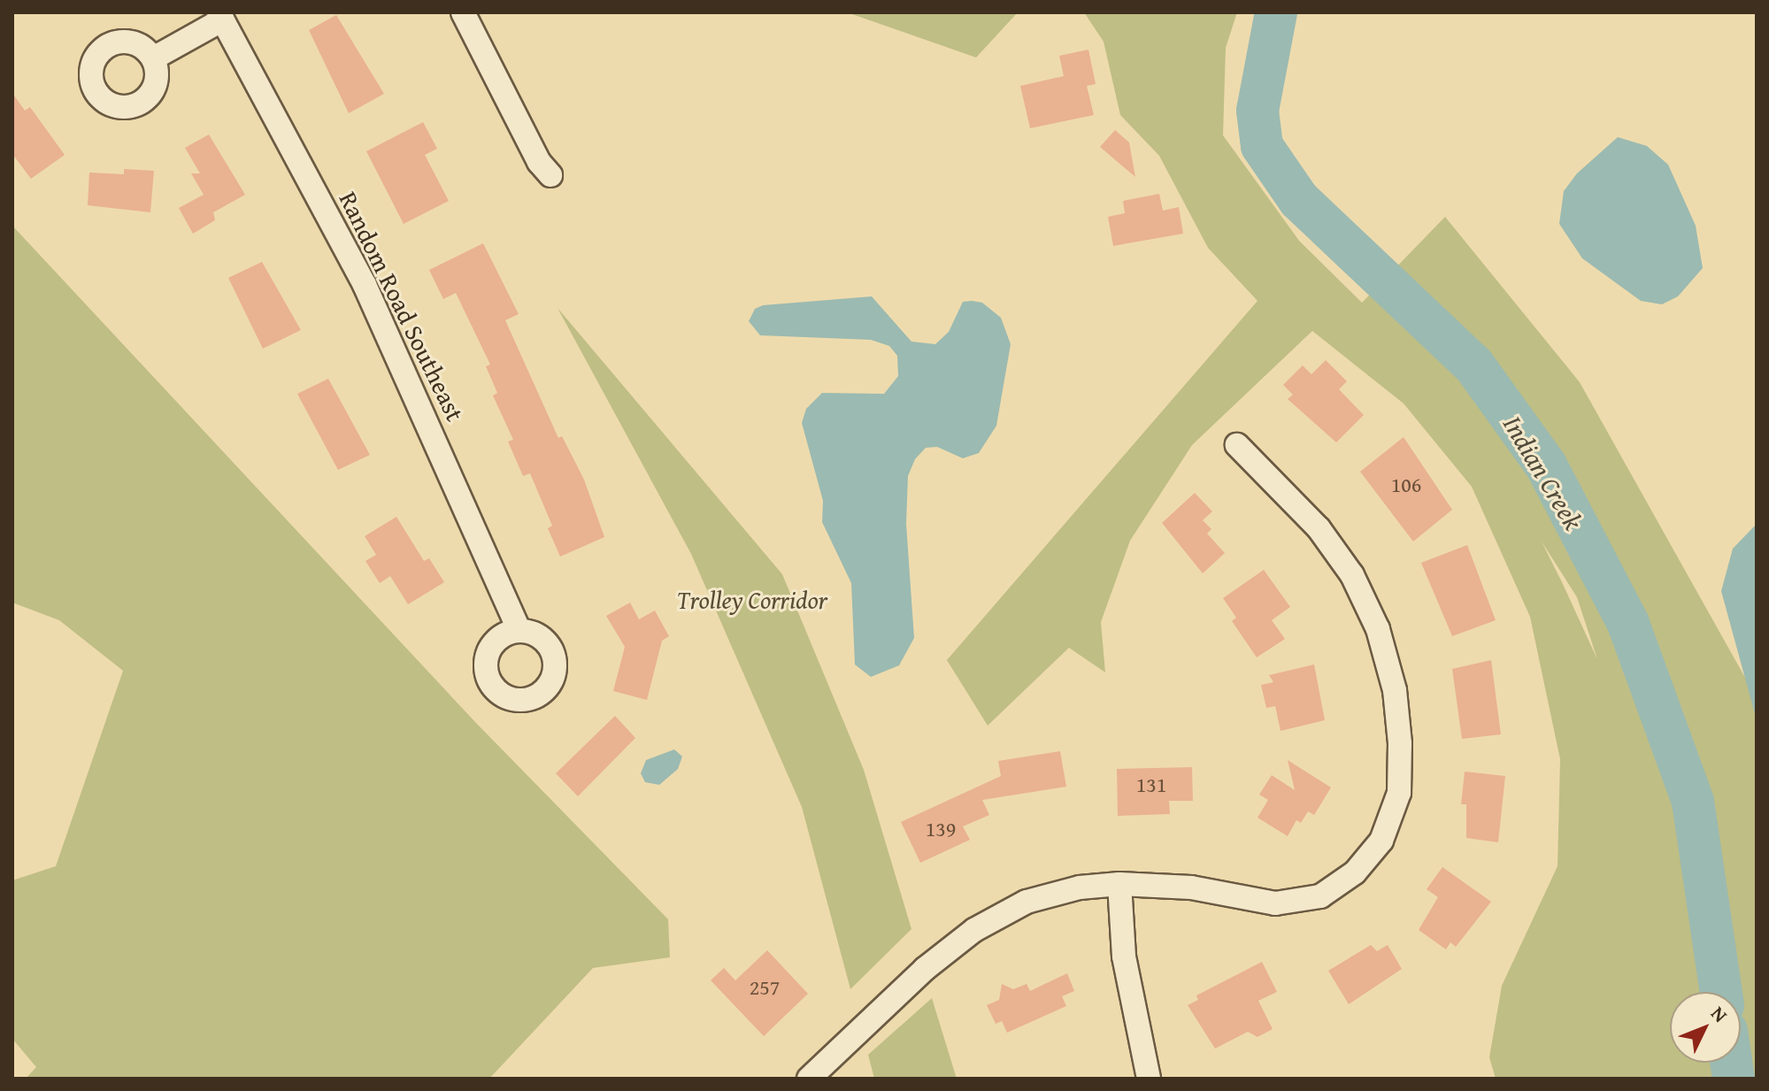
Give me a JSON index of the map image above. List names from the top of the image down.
{
  "streets": {
    "street": ["Random Road Southeast"]
  },
  "water": ["Indian Creek"],
  "parks": ["Trolley Corridor"],
  "house_numbers": [
    "106",
    "131",
    "139",
    "257"
  ],
  "north": "top right"
}
